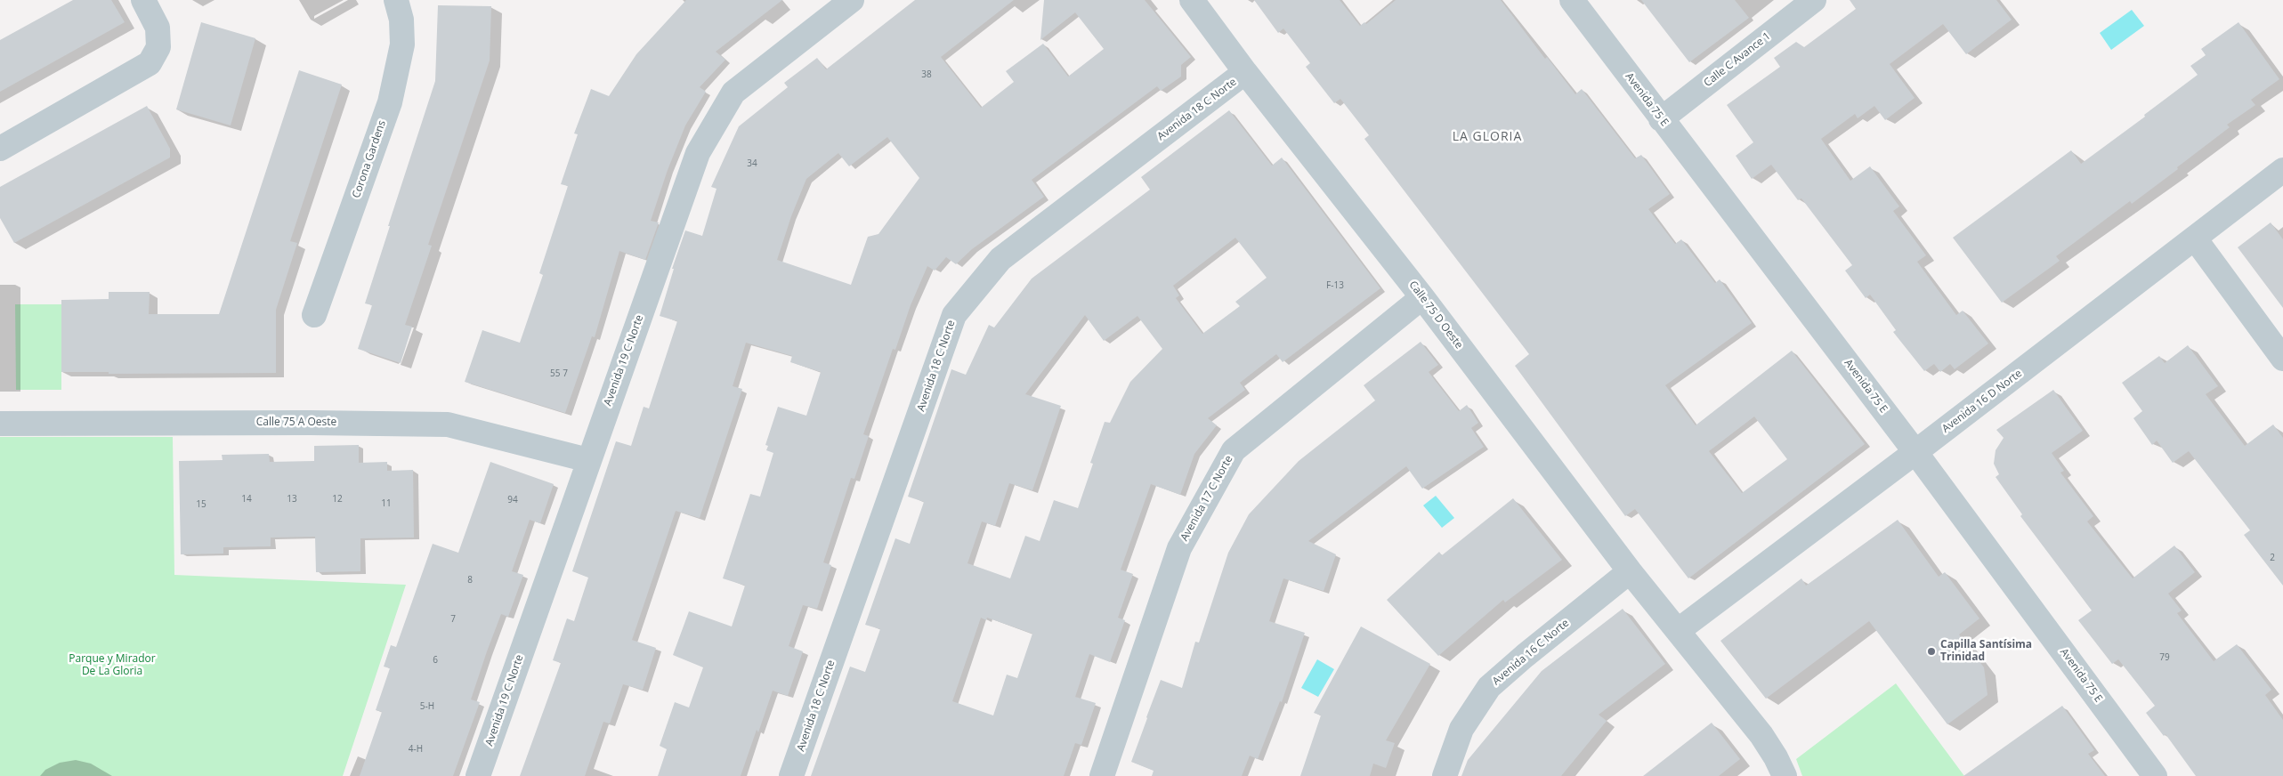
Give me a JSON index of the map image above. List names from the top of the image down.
{
  "streets": {
    "street": [
      "Calle C Avance 1",
      "Avenida 75 E",
      "Avenida 18 C Norte",
      "Corona Gardens",
      "Calle 75 D Oeste",
      "Avenida 19 C Norte",
      "Avenida 16 D Norte",
      "Calle 75 A Oeste",
      "Avenida 17 C Norte",
      "Avenida 16 C Norte"
    ]
  },
  "crossings": [
    ["Calle C Avance 1", "Avenida 75 E"],
    ["Avenida 75 E", "Avenida 16 D Norte"],
    ["Avenida 18 C Norte", "Calle 75 D Oeste"],
    ["Calle 75 D Oeste", "Avenida 16 D Norte"],
    ["Calle 75 D Oeste", "Avenida 17 C Norte"],
    ["Calle 75 D Oeste", "Avenida 16 C Norte"],
    ["Avenida 19 C Norte", "Calle 75 A Oeste"]
  ],
  "districts": ["LA GLORIA"],
  "parks": ["Parque y Mirador De La Gloria"],
  "places": ["Capilla Santísima Trinidad"],
  "house_numbers": [
    "38",
    "34",
    "F-13",
    "55 7",
    "14",
    "13",
    "12",
    "94",
    "11",
    "15",
    "2",
    "8",
    "7",
    "79",
    "6",
    "5-H",
    "4-H"
  ]
}
